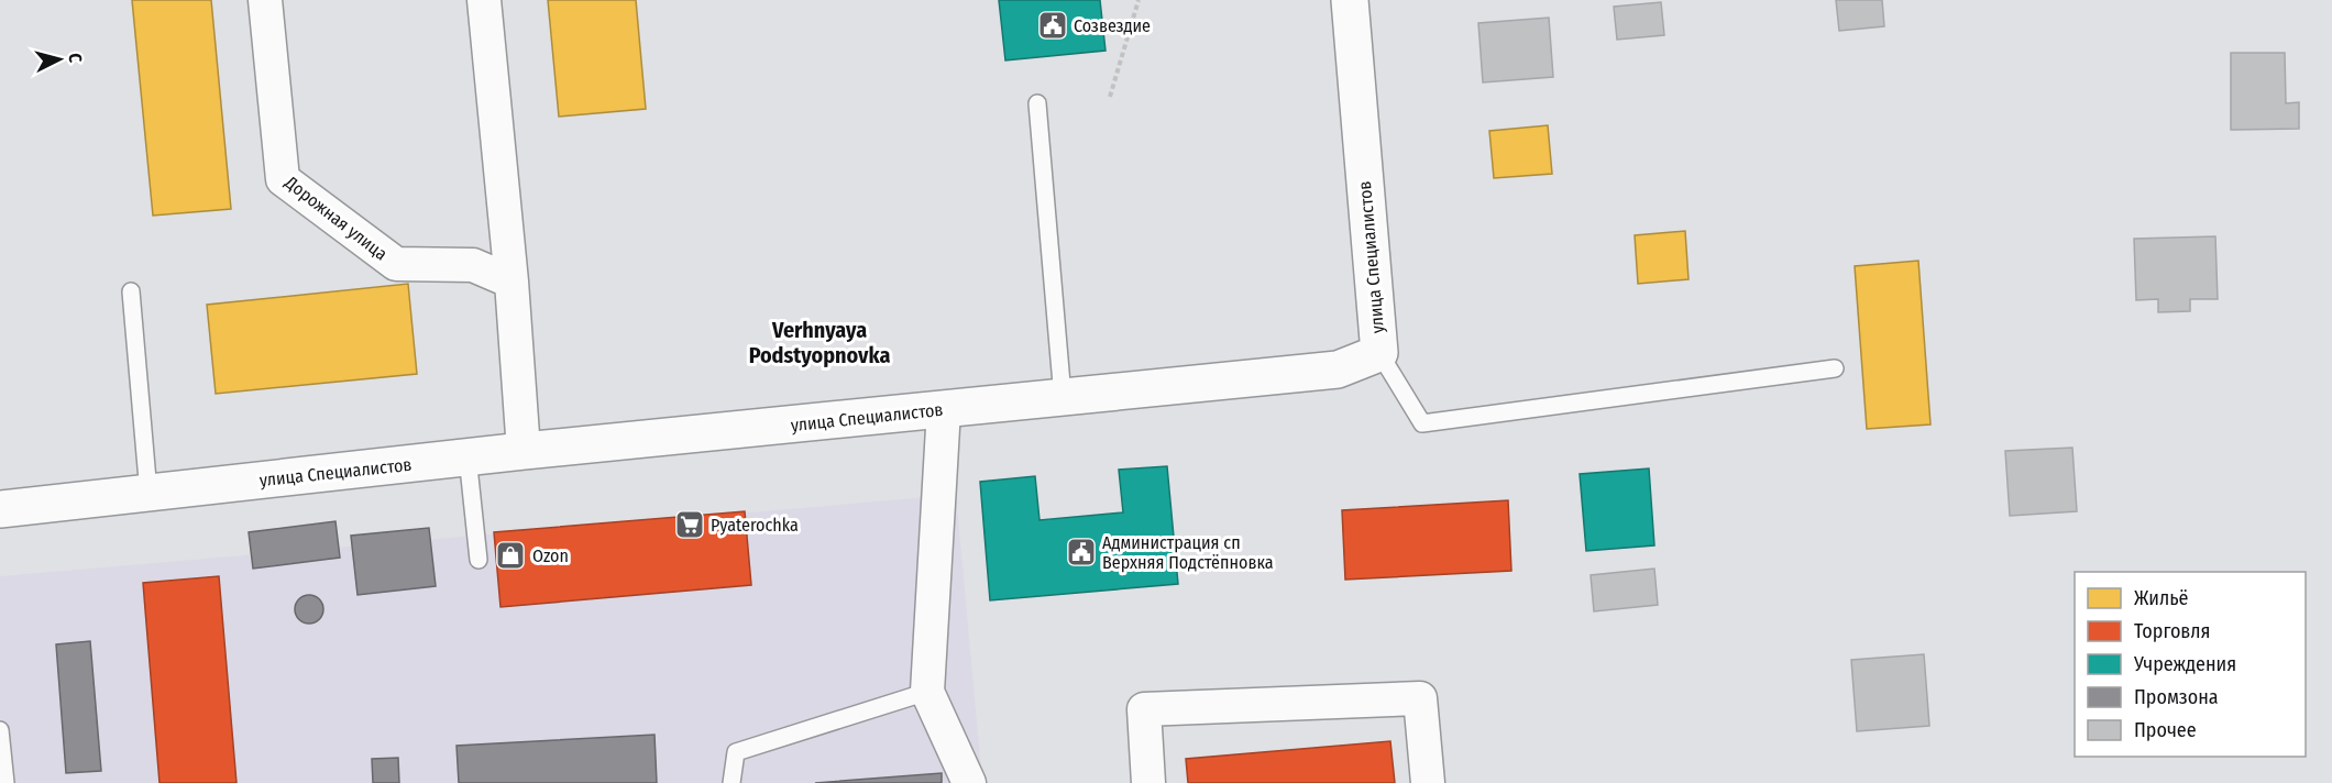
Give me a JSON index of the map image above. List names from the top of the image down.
{
  "streets": {
    "street": ["Дорожная улица", "улица Специалистов"]
  },
  "districts": ["Verhnyaya Podstyopnovka"],
  "places": {
    "public building": ["Созвездие", "Администрация сп Верхняя Подстёпновка"],
    "supermarket": ["Pyaterochka"],
    "shop": ["Ozon"]
  },
  "legend": [
    "Жильё",
    "Торговля",
    "Учреждения",
    "Промзона",
    "Прочее"
  ],
  "north": "right"
}
